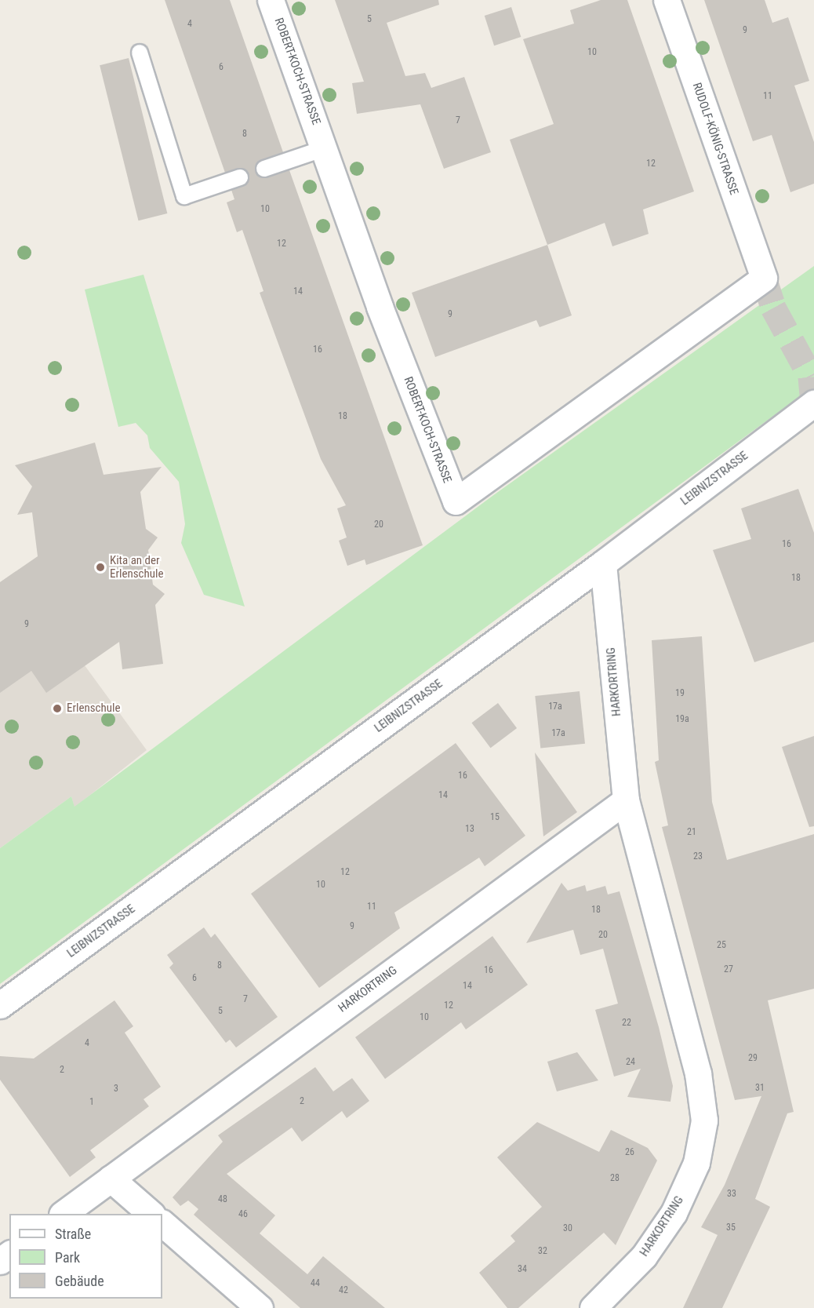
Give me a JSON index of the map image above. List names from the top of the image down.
{
  "streets": {
    "street": [
      "ROBERT-KOCH-STRASSE",
      "RUDOLF-KÖNIG-STRASSE",
      "LEIBNIZSTRASSE",
      "HARKORTRING"
    ]
  },
  "crossings": [
    ["ROBERT-KOCH-STRASSE", "RUDOLF-KÖNIG-STRASSE"],
    ["LEIBNIZSTRASSE", "HARKORTRING"]
  ],
  "places": ["Kita an der Erlenschule", "Erlenschule"],
  "house_numbers": [
    "5",
    "4",
    "9",
    "10",
    "6",
    "11",
    "7",
    "8",
    "12",
    "10",
    "12",
    "14",
    "9",
    "16",
    "18",
    "20",
    "16",
    "18",
    "9",
    "19",
    "17a",
    "19a",
    "17a",
    "16",
    "14",
    "15",
    "13",
    "21",
    "23",
    "12",
    "10",
    "11",
    "18",
    "9",
    "20",
    "25",
    "8",
    "27",
    "16",
    "6",
    "14",
    "7",
    "12",
    "5",
    "10",
    "22",
    "4",
    "29",
    "24",
    "2",
    "31",
    "3",
    "2",
    "1",
    "26",
    "28",
    "33",
    "48",
    "46",
    "35",
    "30",
    "32",
    "34",
    "44",
    "42"
  ],
  "legend": ["Straße", "Park", "Gebäude"]
}
